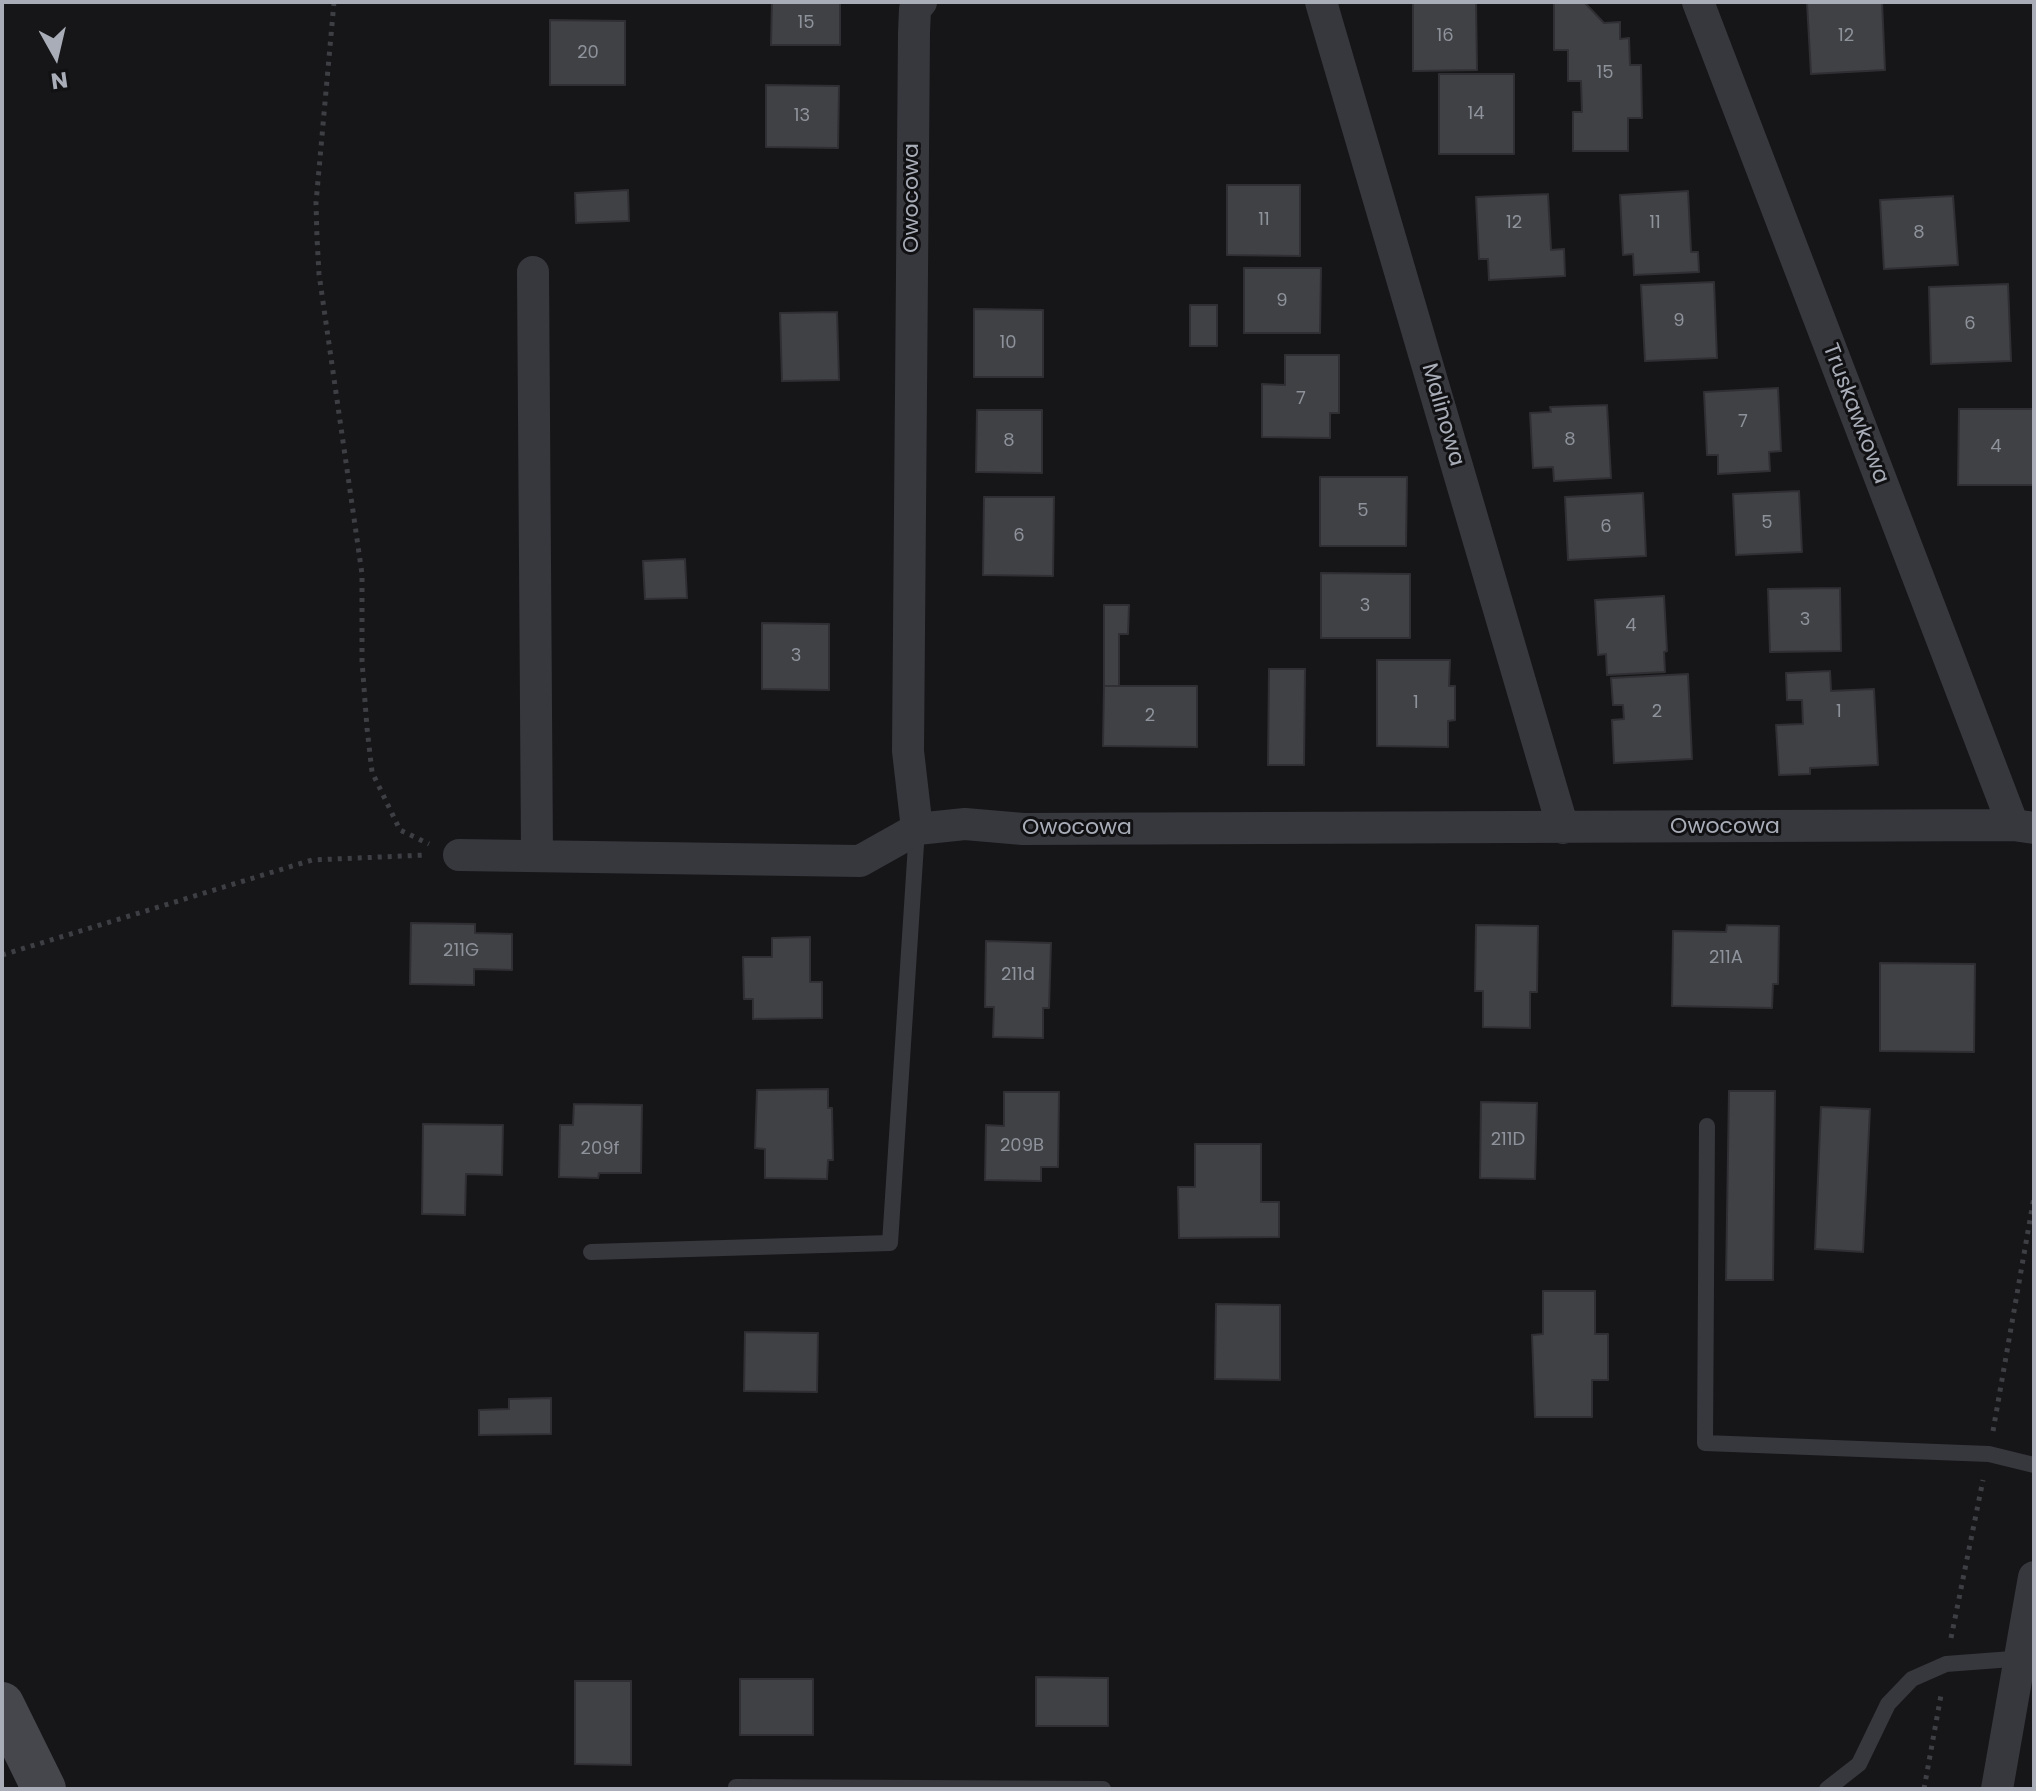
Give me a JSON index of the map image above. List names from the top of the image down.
{
  "streets": {
    "street": ["Owocowa", "Truskawkowa", "Malinowa"]
  },
  "crossings": [
    ["Owocowa", "Truskawkowa"],
    ["Owocowa", "Malinowa"]
  ],
  "house_numbers": [
    "15",
    "16",
    "12",
    "20",
    "15",
    "14",
    "13",
    "11",
    "12",
    "11",
    "8",
    "9",
    "9",
    "6",
    "10",
    "7",
    "7",
    "8",
    "8",
    "4",
    "5",
    "5",
    "6",
    "6",
    "3",
    "3",
    "4",
    "3",
    "1",
    "2",
    "1",
    "2",
    "211G",
    "211A",
    "211d",
    "211D",
    "209B",
    "209f"
  ],
  "north": "bottom"
}
